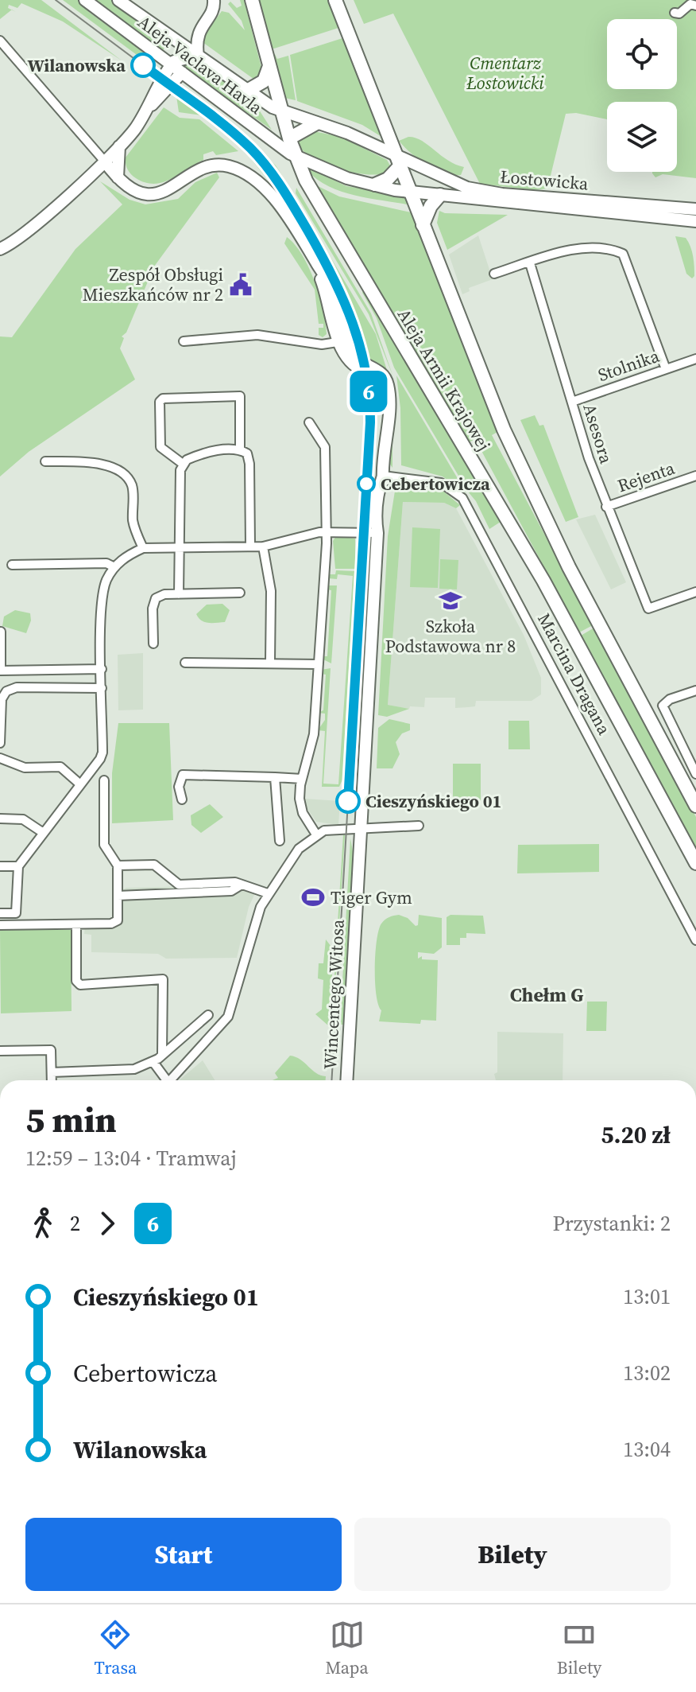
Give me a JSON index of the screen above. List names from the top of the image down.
{
  "streets": {
    "main road": ["Aleja Armii Krajowej"],
    "street": [
      "Aleja Vaclava Havla",
      "Łostowicka",
      "Stolnika",
      "Asesora",
      "Rejenta",
      "Marcina Dragana",
      "Wincentego Witosa"
    ]
  },
  "crossings": [
    ["Aleja Vaclava Havla", "Łostowicka"],
    ["Aleja Vaclava Havla", "Aleja Armii Krajowej"],
    ["Łostowicka", "Aleja Armii Krajowej"],
    ["Stolnika", "Asesora"],
    ["Asesora", "Rejenta"],
    ["Marcina Dragana", "Wincentego Witosa"]
  ],
  "districts": ["Chełm G"],
  "parks": ["Cmentarz Łostowicki"],
  "places": {
    "other": ["Wilanowska", "Cebertowicza", "Cieszyńskiego 01"],
    "public building": ["Zespół Obsługi Mieszkańców nr 2"],
    "school or university": ["Szkoła Podstawowa nr 8"],
    "sports": ["Tiger Gym"]
  },
  "lines": ["tram line 6"],
  "page": {
    "on_map": "6",
    "heading": ["5 min", "12:59 – 13:04 · Tramwaj", "5.20 zł"],
    "legs": ["2", "6", "Przystanki: 2"],
    "list": [
      {
        "name": "Cieszyńskiego 01",
        "value": "13:01"
      },
      {
        "name": "Cebertowicza",
        "value": "13:02"
      },
      {
        "name": "Wilanowska",
        "value": "13:04"
      }
    ],
    "buttons": ["Start", "Bilety"],
    "tabs": ["Trasa", "Mapa", "Bilety"]
  }
}
